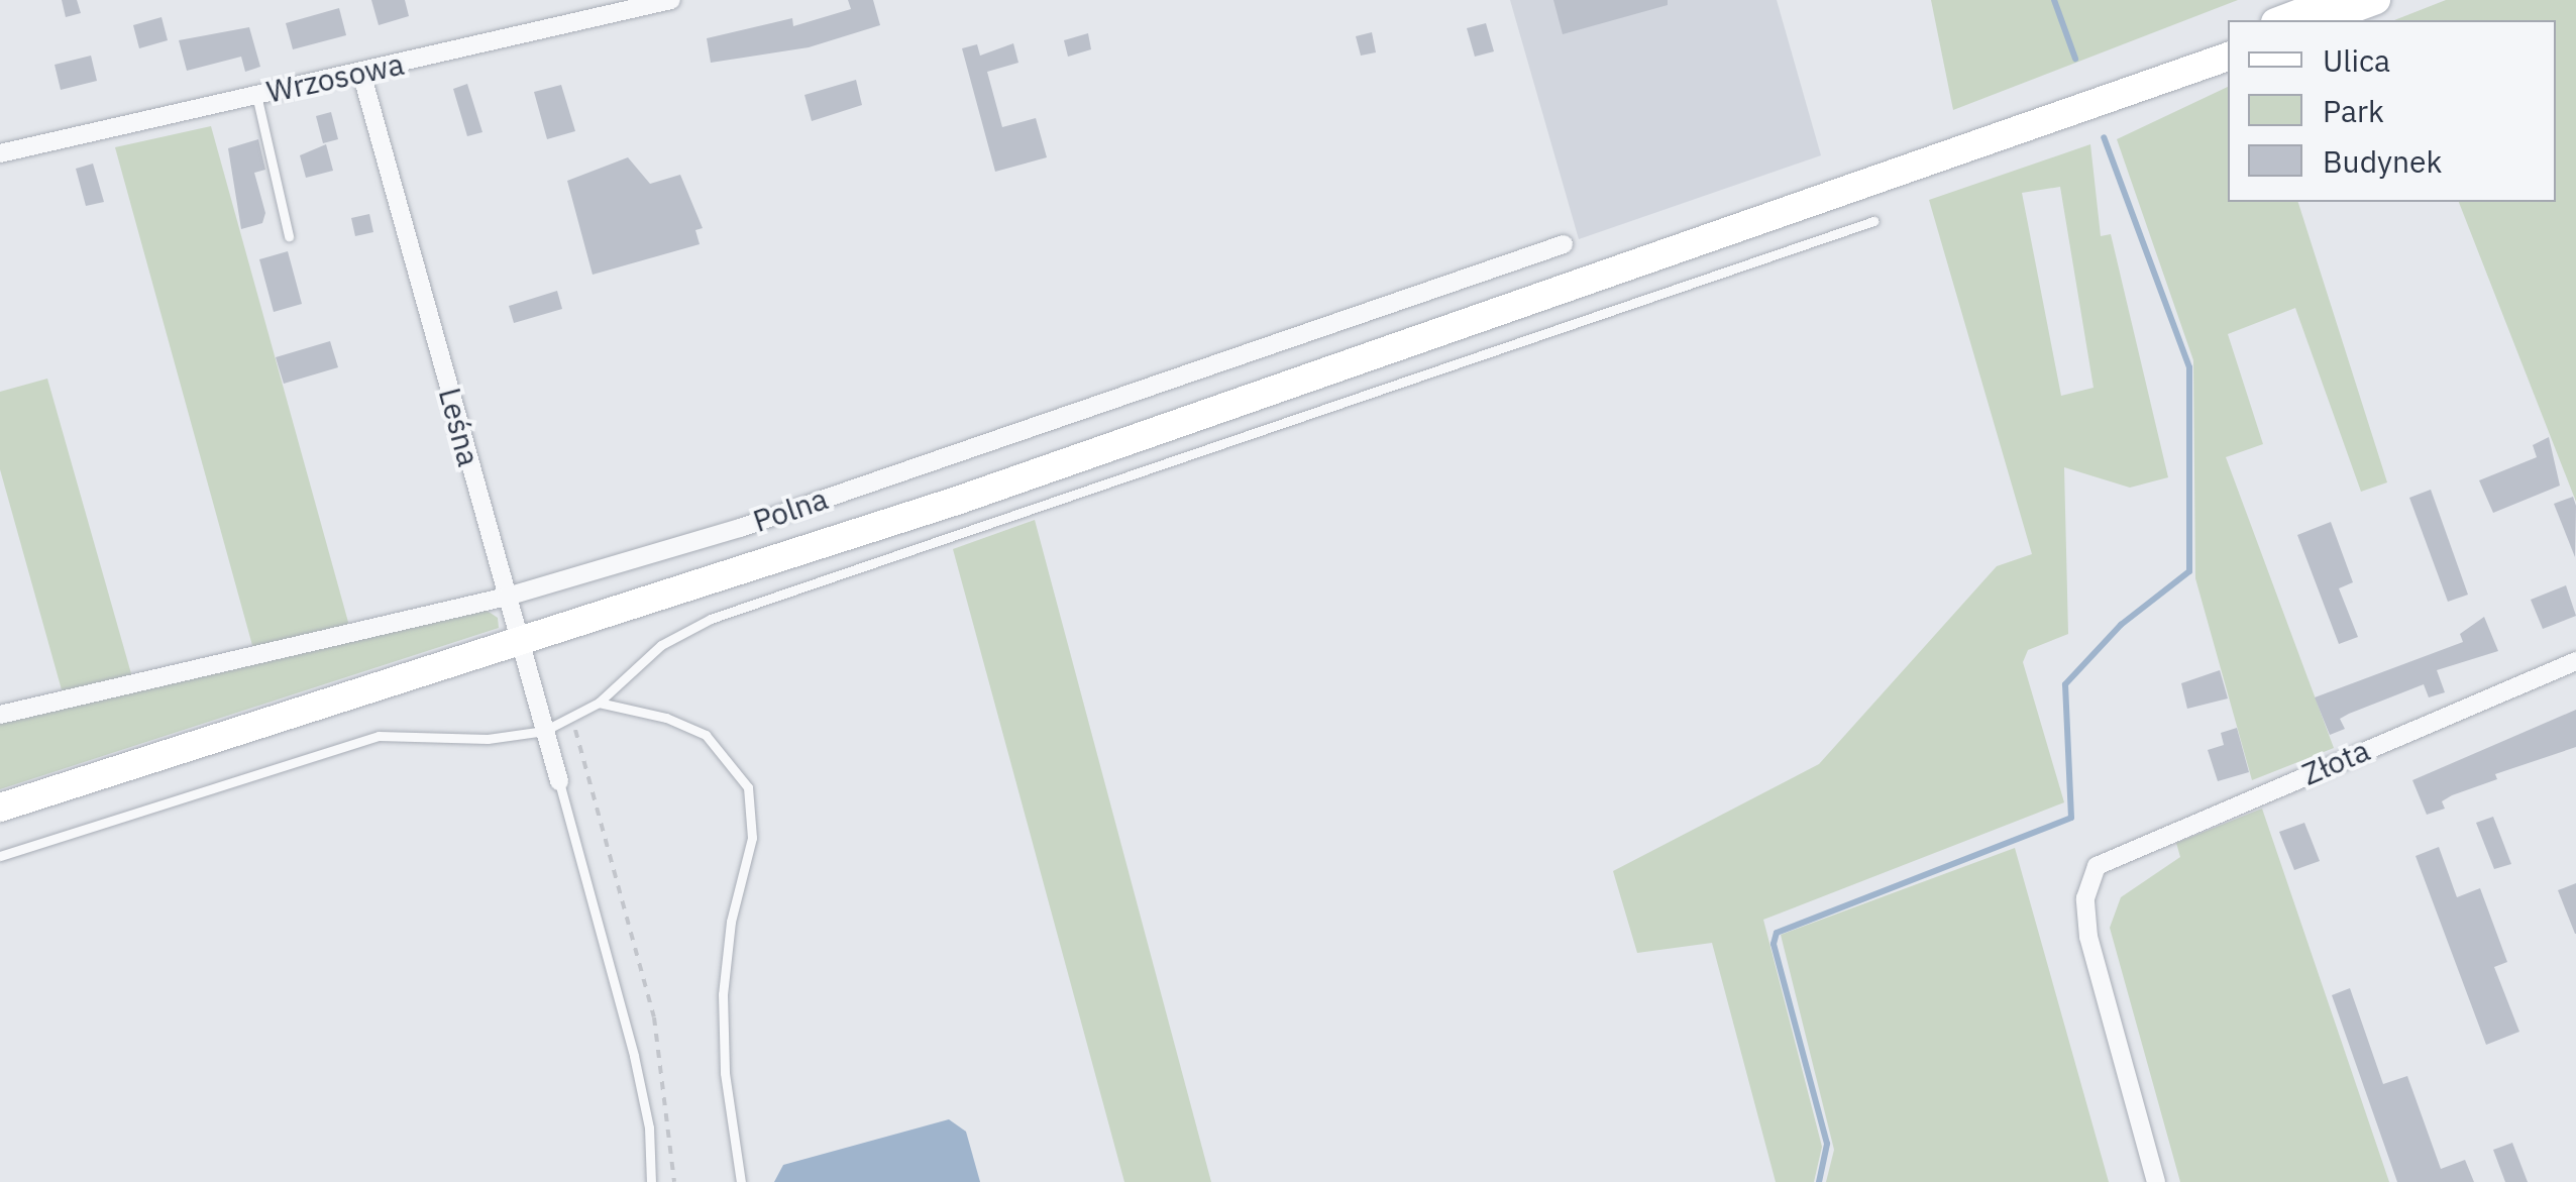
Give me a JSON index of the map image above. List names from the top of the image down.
{
  "streets": {
    "street": [
      "Wrzosowa",
      "Leśna",
      "Polna",
      "Złota"
    ]
  },
  "crossings": [
    ["Wrzosowa", "Leśna"],
    ["Leśna", "Polna"]
  ],
  "legend": ["Ulica", "Park", "Budynek"]
}
